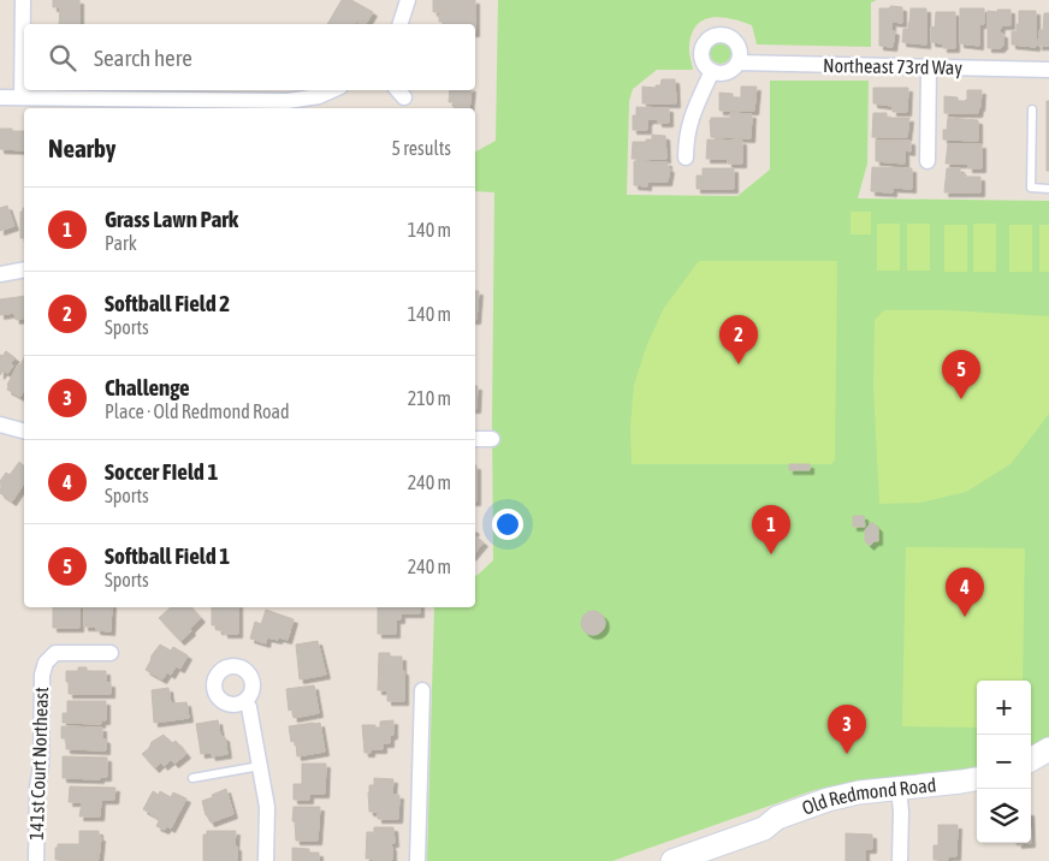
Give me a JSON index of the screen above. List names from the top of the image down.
{
  "streets": {
    "main road": ["Old Redmond Road"],
    "street": ["Northeast 73rd Way", "141st Court Northeast"]
  },
  "page": {
    "search": "Search here",
    "heading": ["Nearby", "5 results"],
    "list": [
      {
        "mark": "1",
        "name": "Grass Lawn Park",
        "note": "Park",
        "value": "140 m"
      },
      {
        "mark": "2",
        "name": "Softball Field 2",
        "note": "Sports",
        "value": "140 m"
      },
      {
        "mark": "3",
        "name": "Challenge",
        "note": "Place · Old Redmond Road",
        "value": "210 m"
      },
      {
        "mark": "4",
        "name": "Soccer FIeld 1",
        "note": "Sports",
        "value": "240 m"
      },
      {
        "mark": "5",
        "name": "Softball Field 1",
        "note": "Sports",
        "value": "240 m"
      }
    ],
    "pins": [
      "2",
      "5",
      "1",
      "4",
      "3"
    ],
    "map_buttons": ["+", "−"]
  }
}
